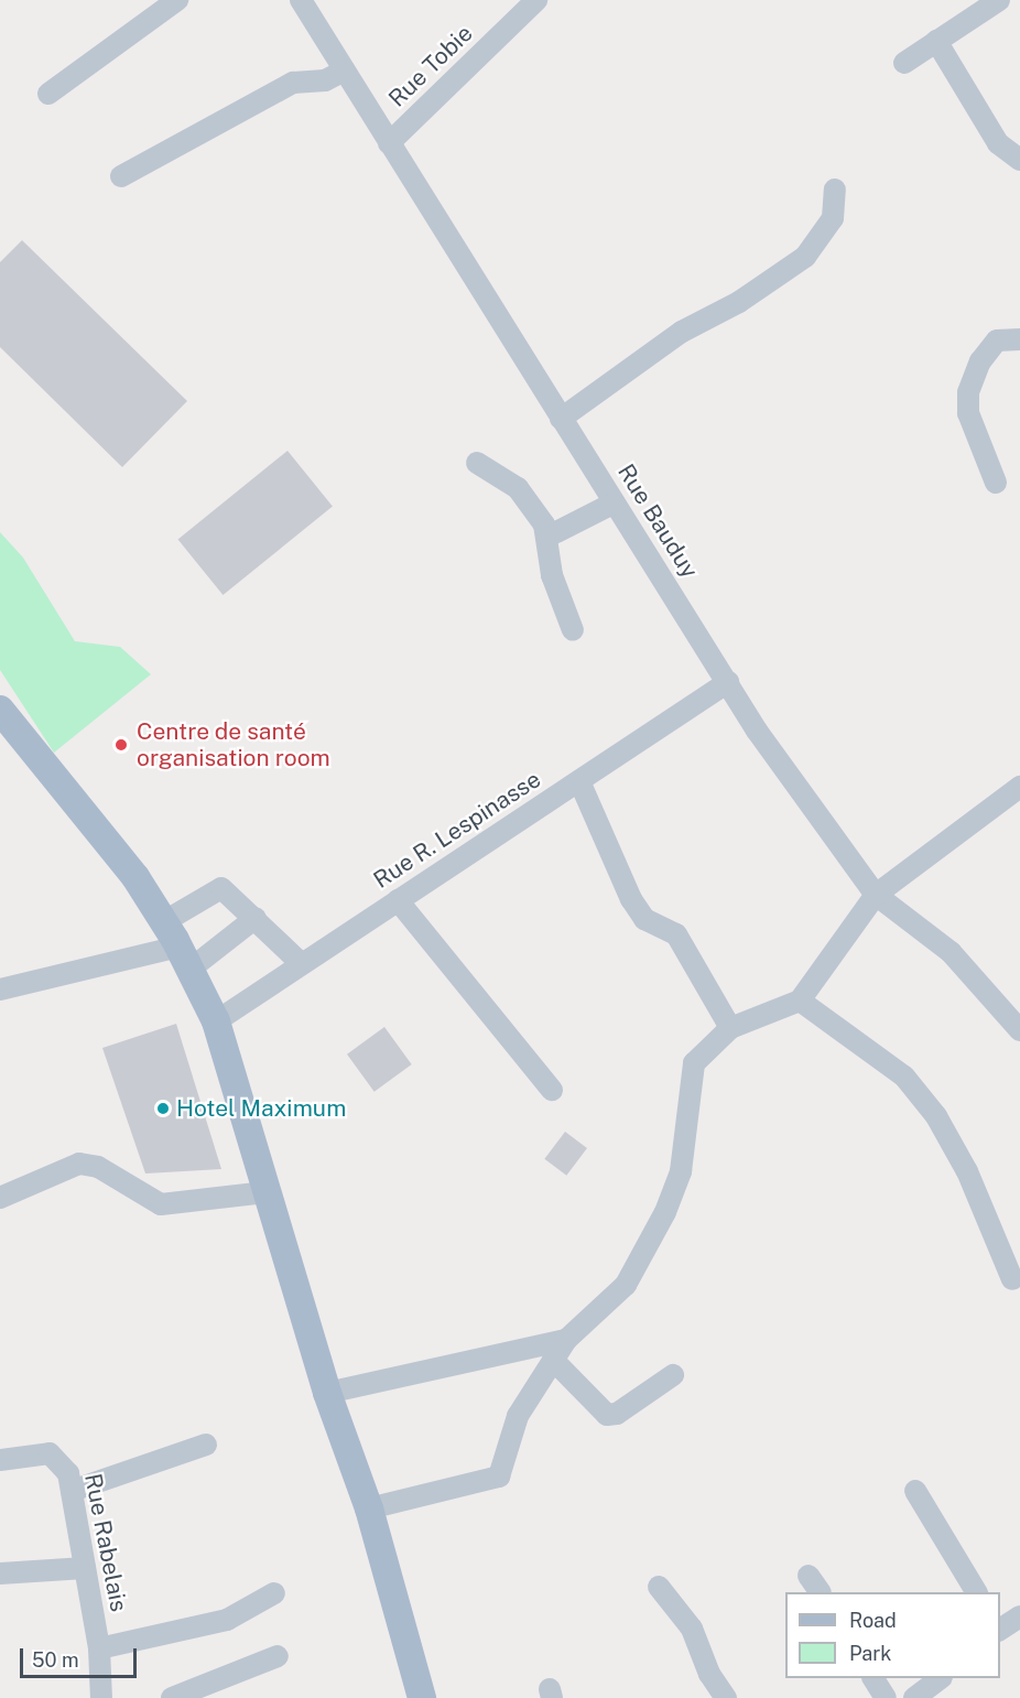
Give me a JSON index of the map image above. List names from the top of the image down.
{
  "streets": {
    "street": [
      "Rue Tobie",
      "Rue Bauduy",
      "Rue R. Lespinasse",
      "Rue Rabelais"
    ]
  },
  "crossings": [
    ["Rue Tobie", "Rue Bauduy"],
    ["Rue Bauduy", "Rue R. Lespinasse"]
  ],
  "places": ["Centre de santé organisation room", "Hotel Maximum"],
  "legend": ["Road", "Park"],
  "scale_bar": "50 m"
}
